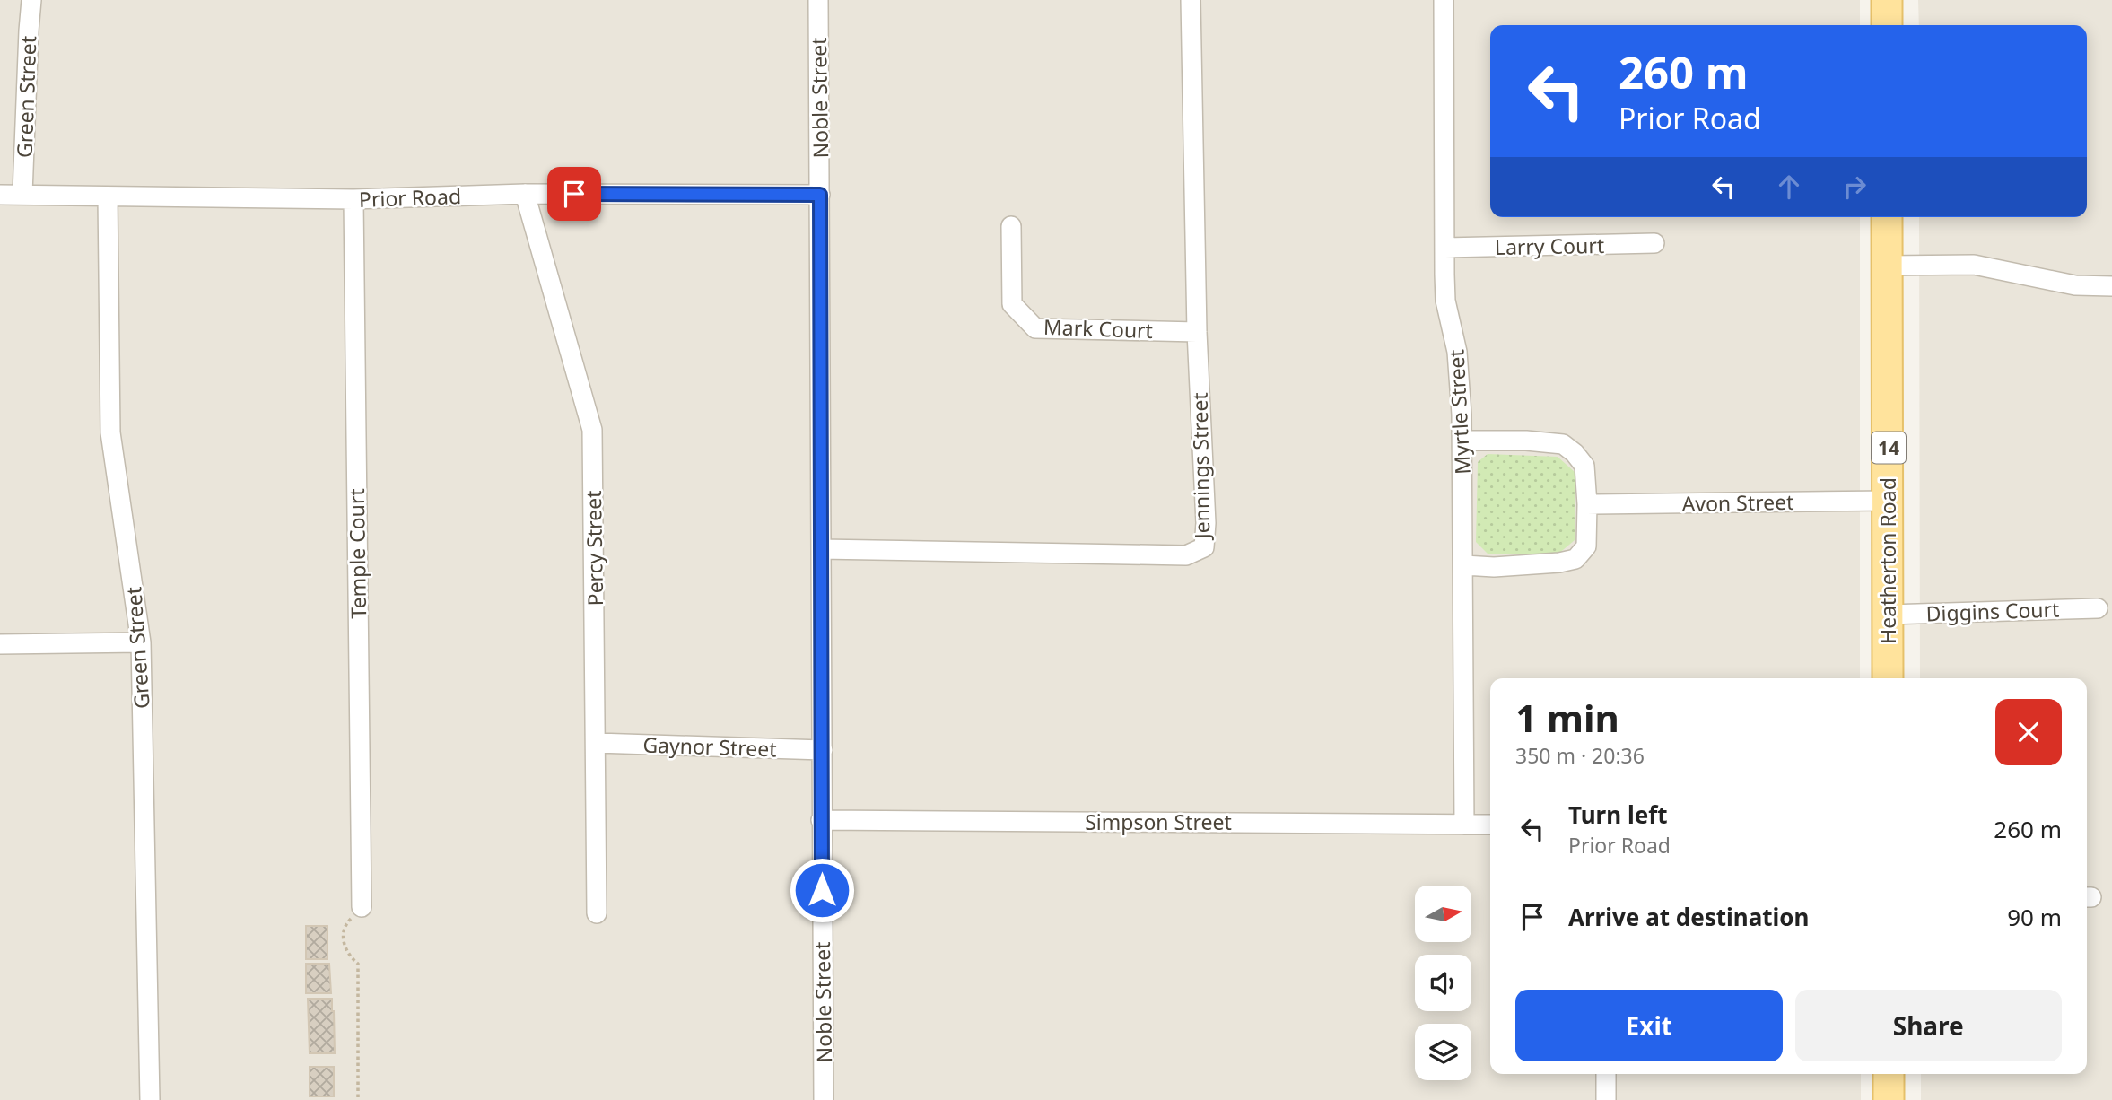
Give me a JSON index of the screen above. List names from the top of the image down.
{
  "streets": {
    "main road": ["14", "Heatherton Road"],
    "street": [
      "Green Street",
      "Noble Street",
      "Prior Road",
      "Larry Court",
      "Mark Court",
      "Myrtle Street",
      "Jennings Street",
      "Avon Street",
      "Percy Street",
      "Temple Court",
      "Diggins Court",
      "Gaynor Street",
      "Simpson Street"
    ]
  },
  "crossings": [
    ["Green Street", "Prior Road"],
    ["Noble Street", "Prior Road"],
    ["Noble Street", "Jennings Street"],
    ["Noble Street", "Gaynor Street"],
    ["Noble Street", "Simpson Street"],
    ["Prior Road", "Percy Street"],
    ["Prior Road", "Temple Court"],
    ["Larry Court", "Myrtle Street"],
    ["Mark Court", "Jennings Street"],
    ["Myrtle Street", "Simpson Street"],
    ["Avon Street", "Heatherton Road"],
    ["Percy Street", "Gaynor Street"],
    ["Heatherton Road", "Diggins Court"]
  ],
  "north": "right",
  "page": {
    "turn": ["260 m", "Prior Road"],
    "heading": ["1 min", "350 m · 20:36"],
    "list": [
      {
        "name": "Turn left",
        "note": "Prior Road",
        "value": "260 m"
      },
      {
        "name": "Arrive at destination",
        "value": "90 m"
      }
    ],
    "buttons": ["Exit", "Share"]
  }
}
